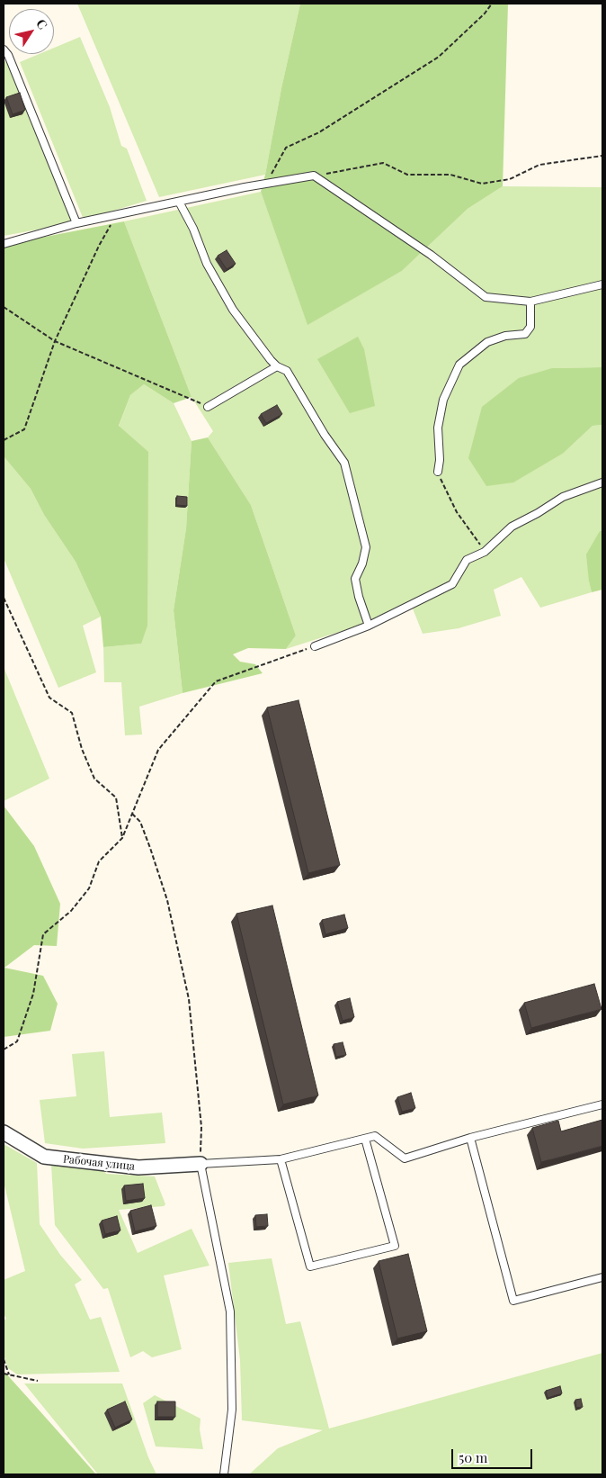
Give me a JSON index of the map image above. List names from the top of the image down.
{
  "streets": {
    "street": ["Рабочая улица"]
  },
  "scale_bar": "50 m",
  "north": "top right"
}
